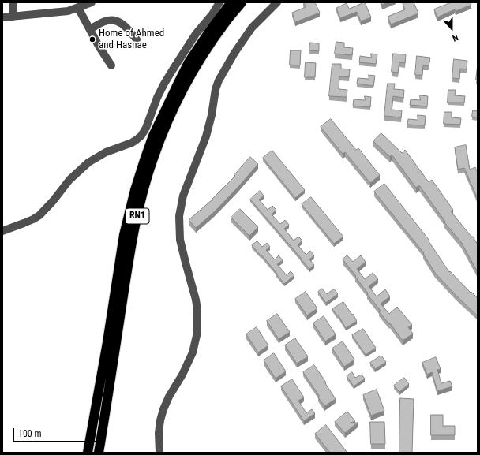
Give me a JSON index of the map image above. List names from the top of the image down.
{
  "streets": {
    "highway": ["RN1"]
  },
  "places": ["Home of Ahmed and Hasnae"],
  "scale_bar": "100 m",
  "north": "bottom"
}
